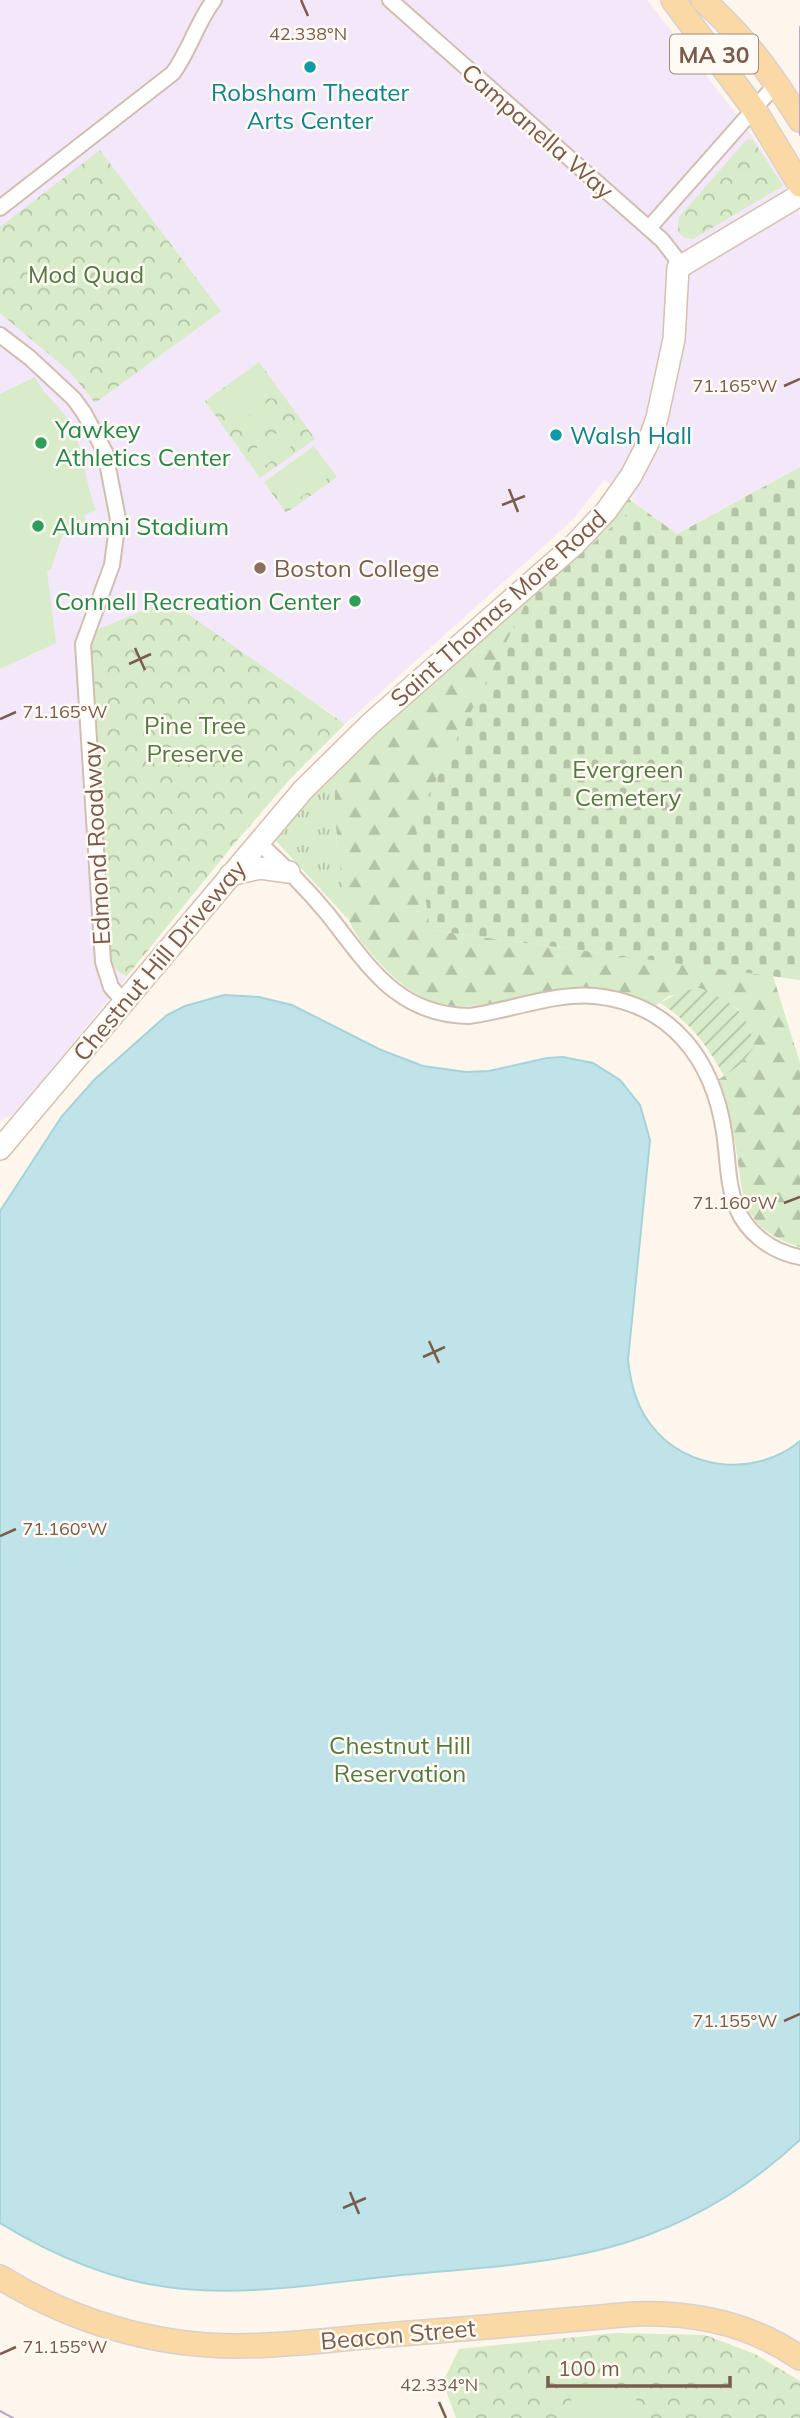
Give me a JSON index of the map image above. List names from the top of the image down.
{
  "streets": {
    "main road": [
      "MA 30",
      "Saint Thomas More Road",
      "Chestnut Hill Driveway",
      "Beacon Street"
    ],
    "street": ["Campanella Way", "Edmond Roadway"]
  },
  "crossings": [
    ["Campanella Way", "Saint Thomas More Road"],
    ["Saint Thomas More Road", "Chestnut Hill Driveway"],
    ["Edmond Roadway", "Chestnut Hill Driveway"]
  ],
  "parks": [
    "Mod Quad",
    "Pine Tree Preserve",
    "Evergreen Cemetery",
    "Chestnut Hill Reservation"
  ],
  "places": [
    "Robsham Theater Arts Center",
    "Walsh Hall",
    "Yawkey Athletics Center",
    "Alumni Stadium",
    "Boston College",
    "Connell Recreation Center"
  ],
  "scale_bar": "100 m",
  "coordinates": [
    "42.338°N",
    "71.165°W",
    "71.160°W",
    "71.155°W",
    "42.334°N"
  ]
}
